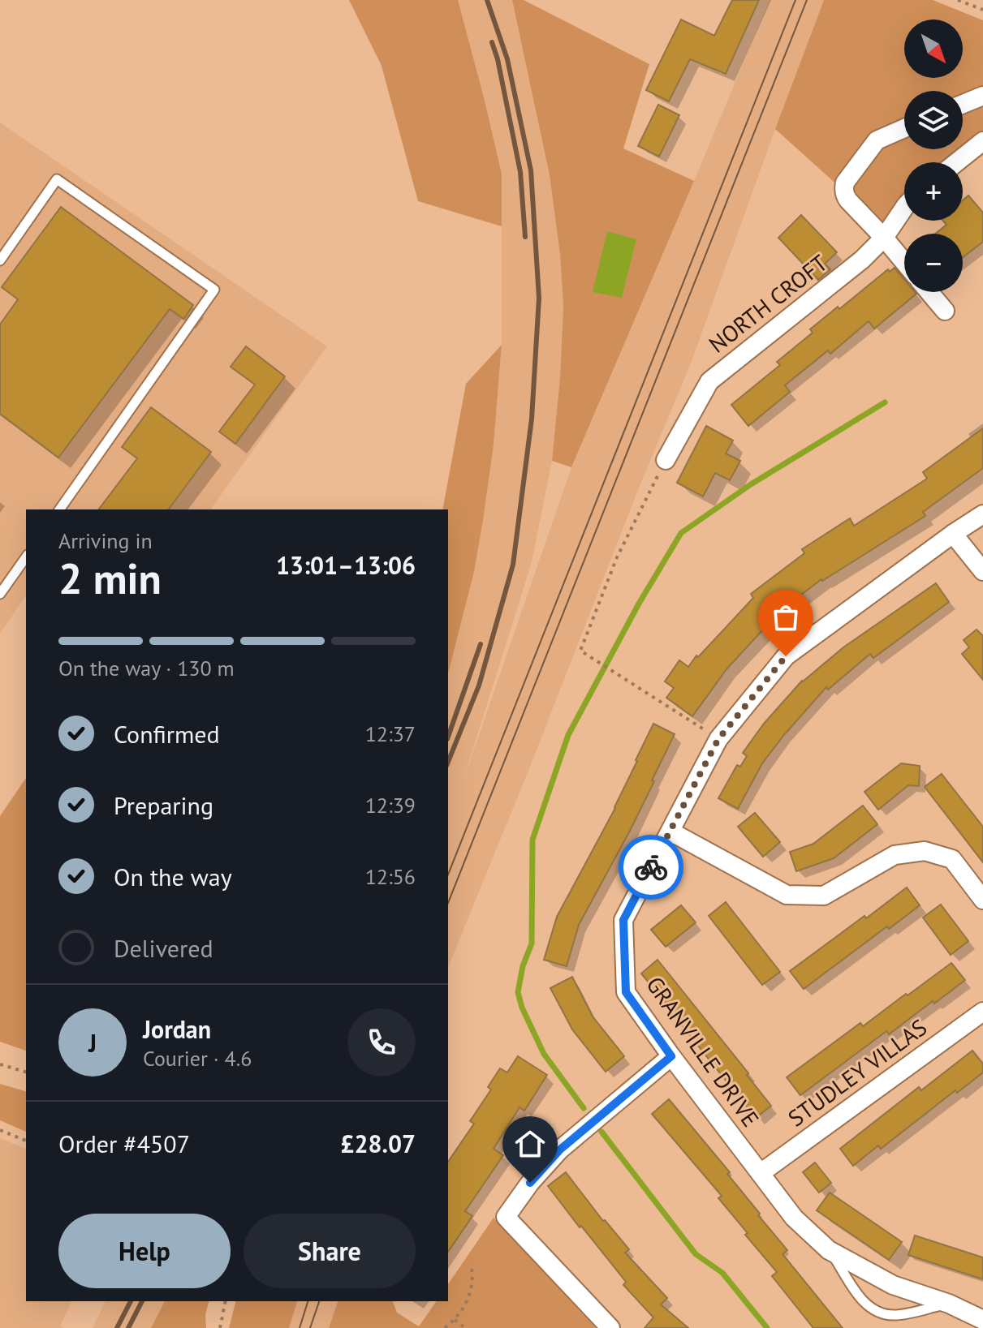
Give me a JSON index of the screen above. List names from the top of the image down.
{
  "streets": {
    "street": ["NORTH CROFT", "GRANVILLE DRIVE", "STUDLEY VILLAS"]
  },
  "crossings": [
    ["GRANVILLE DRIVE", "STUDLEY VILLAS"]
  ],
  "north": "bottom right",
  "page": {
    "map_buttons": ["+", "−"],
    "heading": ["2 min", "Arriving in", "13:01–13:06"],
    "panel": [
      "Jordan",
      "Courier · 4.6",
      "Order #4507",
      "£28.07"
    ],
    "bar": "On the way · 130 m",
    "list": [
      ["Confirmed", "12:37"],
      ["Preparing", "12:39"],
      ["On the way", "12:56"],
      "Delivered"
    ],
    "round": "J",
    "buttons": ["Help", "Share"]
  }
}
